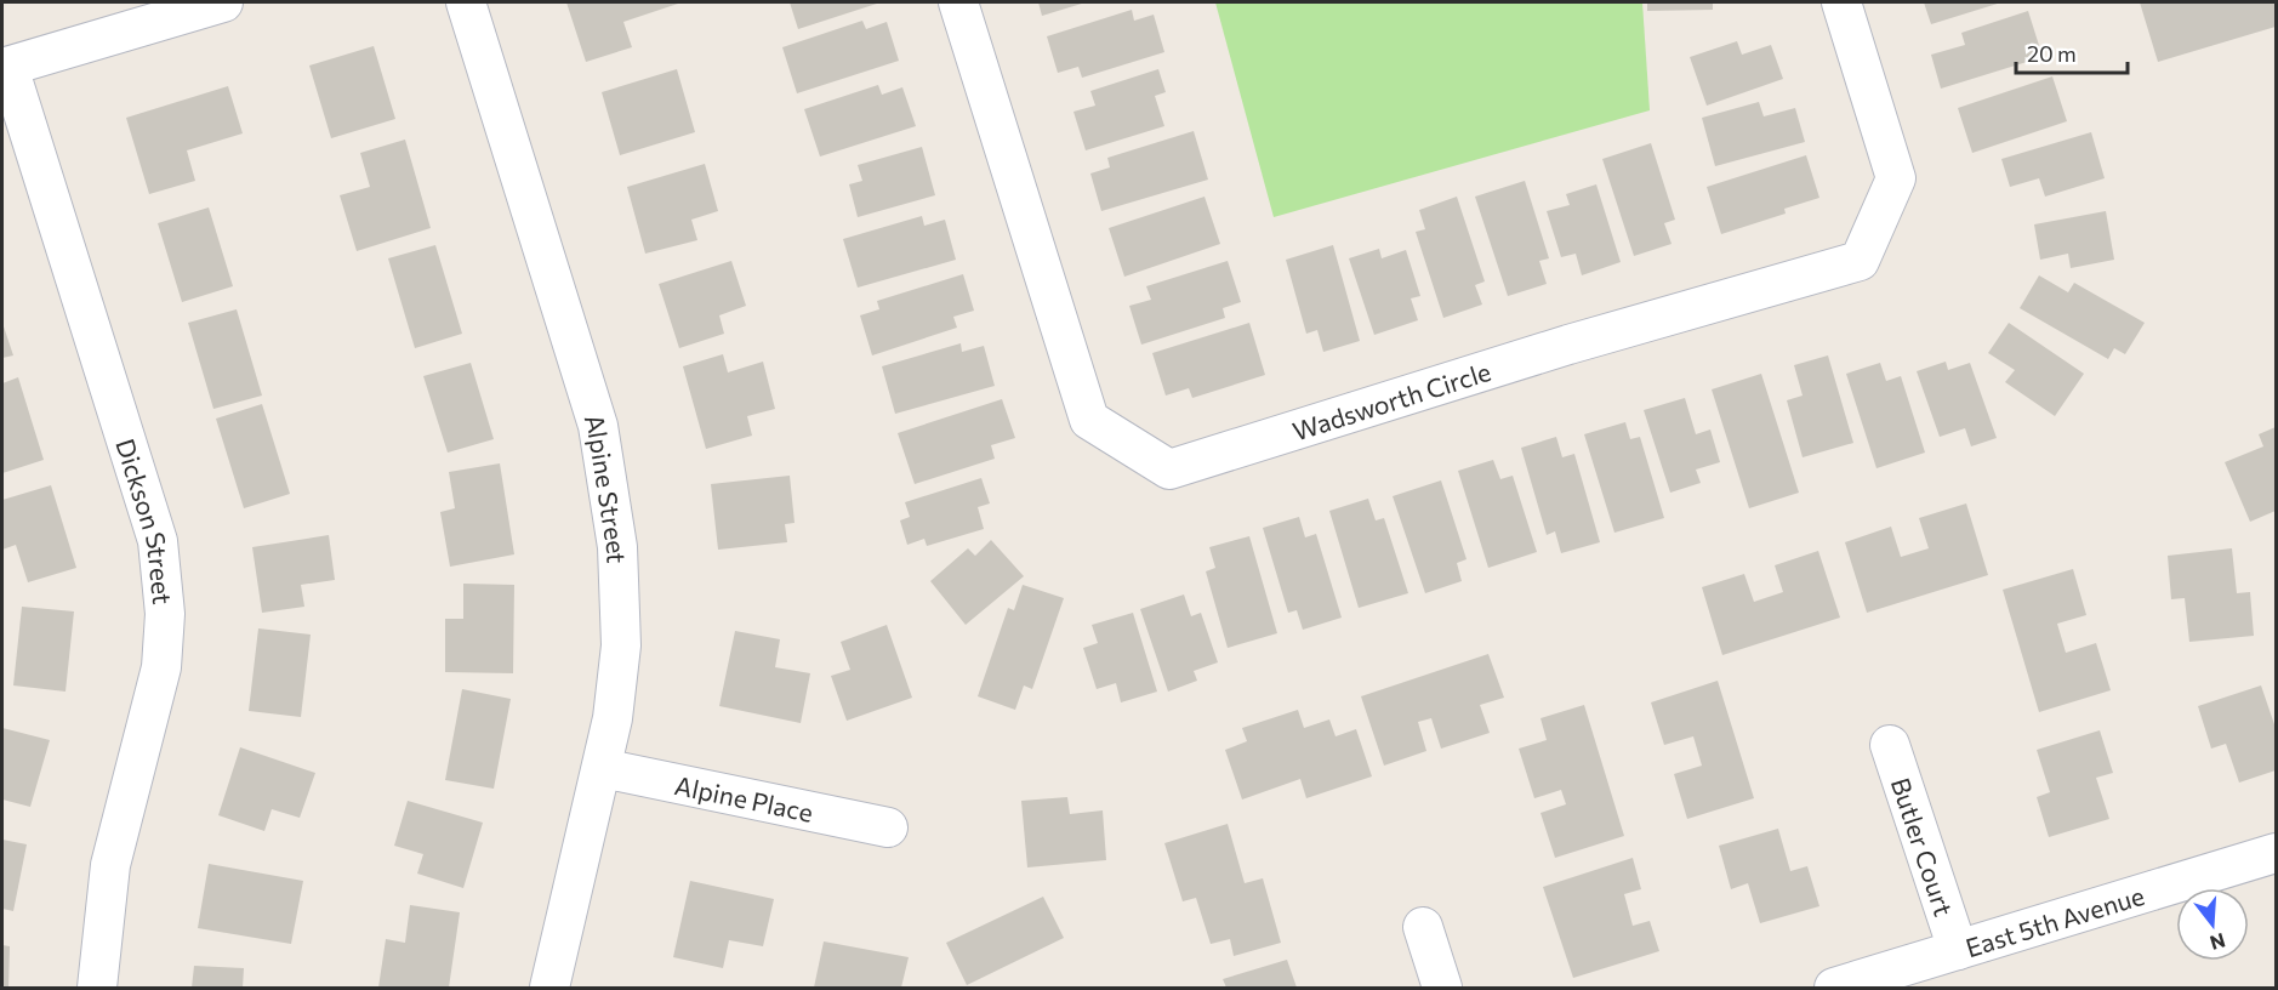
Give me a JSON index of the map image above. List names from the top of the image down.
{
  "streets": {
    "street": [
      "Wadsworth Circle",
      "Alpine Street",
      "Dickson Street",
      "Alpine Place",
      "Butler Court",
      "East 5th Avenue"
    ]
  },
  "crossings": [
    ["Alpine Street", "Alpine Place"],
    ["Butler Court", "East 5th Avenue"]
  ],
  "scale_bar": "20 m",
  "north": "bottom"
}
